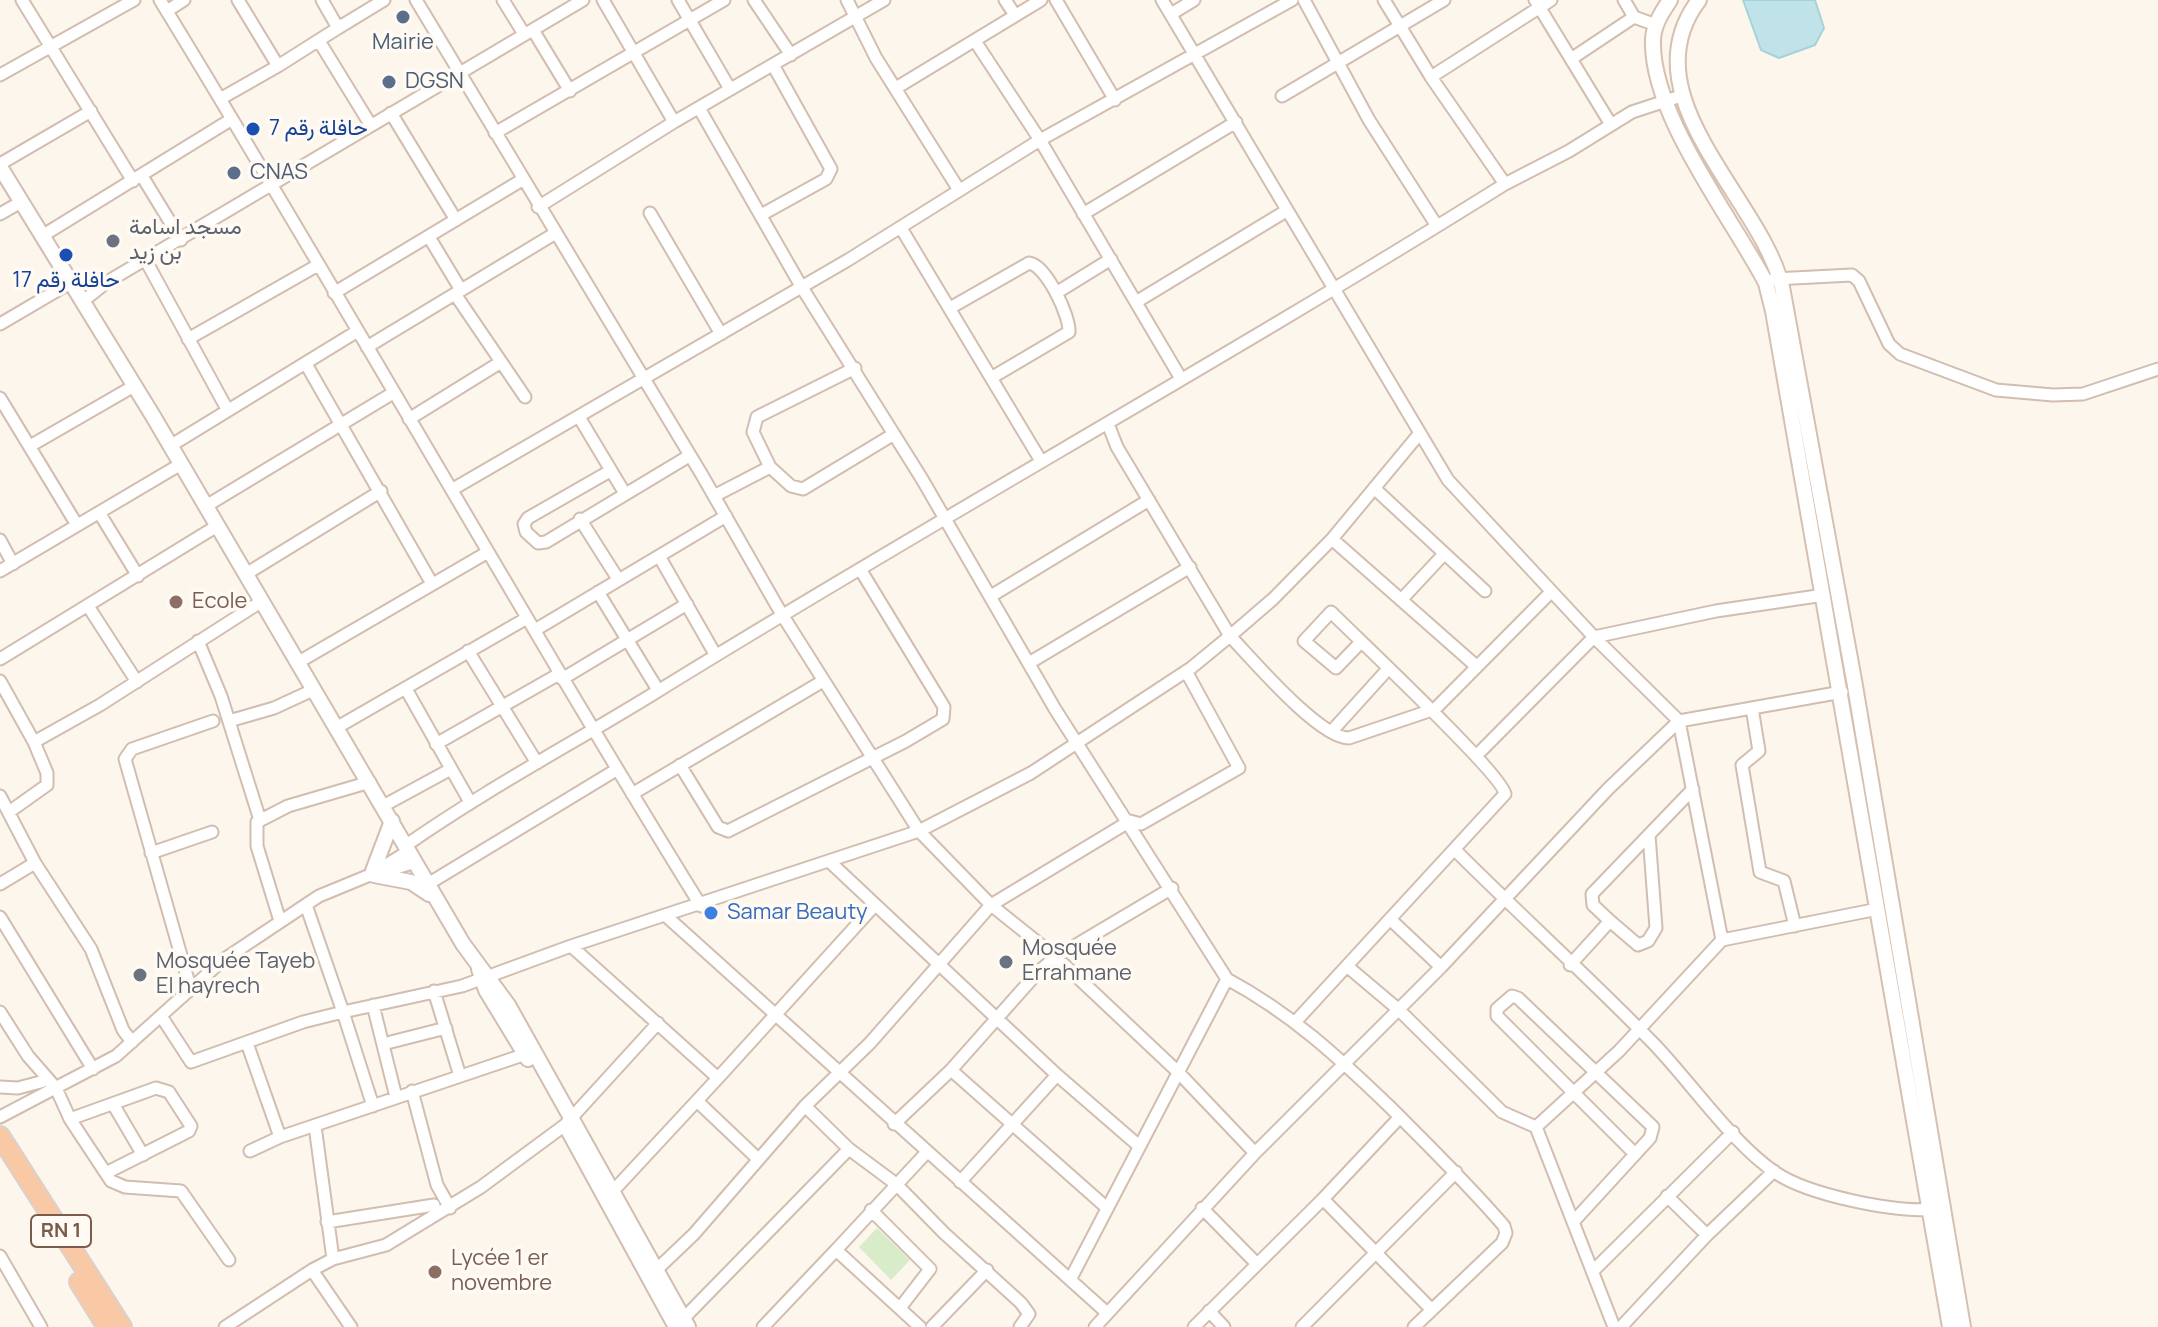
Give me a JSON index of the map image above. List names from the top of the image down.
{
  "streets": {
    "highway": ["RN 1"]
  },
  "places": [
    "Mairie",
    "DGSN",
    "حافلة رقم 7",
    "CNAS",
    "مسجد اسامة بن زيد",
    "حافلة رقم 17",
    "Ecole",
    "Samar Beauty",
    "Mosquée Errahmane",
    "Mosquée Tayeb El hayrech",
    "Lycée 1 er novembre"
  ]
}
